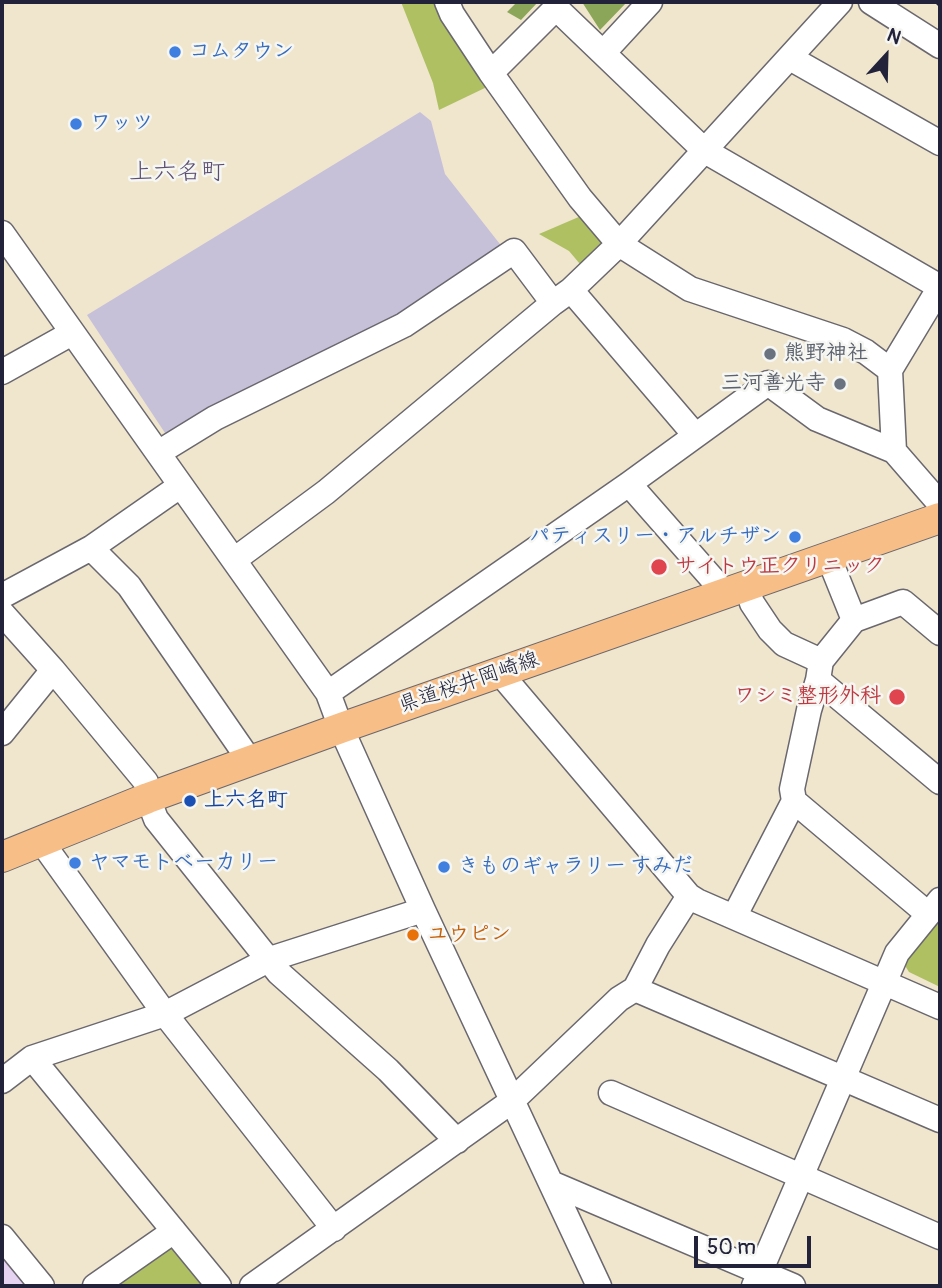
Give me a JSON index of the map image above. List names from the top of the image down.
{
  "streets": {
    "main road": ["県道桜井岡崎線"]
  },
  "districts": ["上六名町"],
  "places": [
    "コムタウン",
    "ワッツ",
    "熊野神社",
    "三河善光寺",
    "パティスリー・アルチザン",
    "サイトウ正クリニック",
    "ワシミ整形外科",
    "上六名町",
    "ヤマモトベーカリー",
    "きものギャラリー すみだ",
    "ユウピン"
  ],
  "scale_bar": "50 m",
  "north": "top"
}
